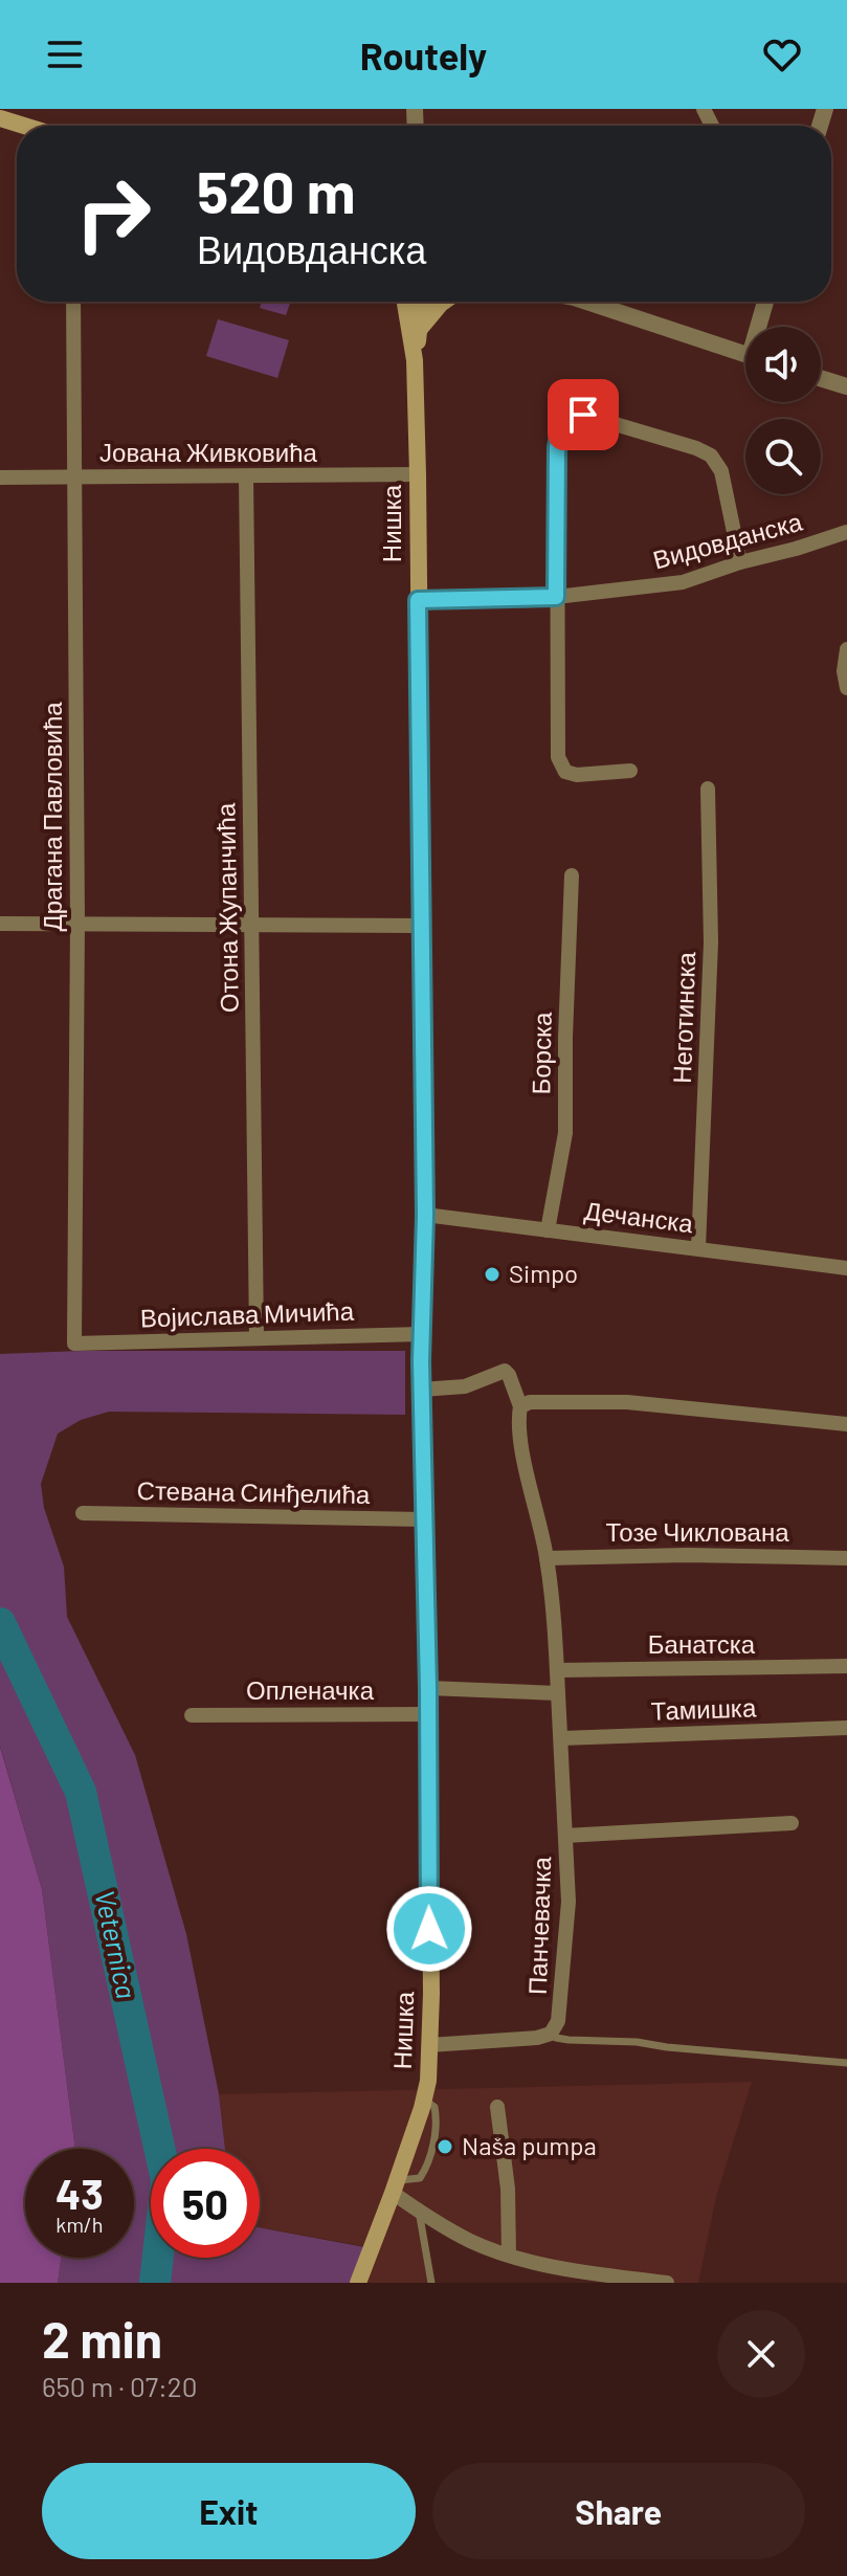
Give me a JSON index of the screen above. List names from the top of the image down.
{
  "streets": {
    "main road": ["Нишка"],
    "street": [
      "Јована Живковића",
      "Видовданска",
      "Драгана Павловића",
      "Отона Жупанчића",
      "Неготинска",
      "Борска",
      "Дечанска",
      "Војислава Мичића",
      "Стевана Синђелића",
      "Тозе Чиклована",
      "Банатска",
      "Опленачка",
      "Тамишка",
      "Панчевачка"
    ]
  },
  "crossings": [
    ["Јована Живковића", "Нишка"],
    ["Јована Живковића", "Драгана Павловића"],
    ["Јована Живковића", "Отона Жупанчића"],
    ["Нишка", "Видовданска"],
    ["Нишка", "Дечанска"],
    ["Нишка", "Војислава Мичића"],
    ["Нишка", "Стевана Синђелића"],
    ["Нишка", "Опленачка"],
    ["Драгана Павловића", "Војислава Мичића"],
    ["Отона Жупанчића", "Војислава Мичића"],
    ["Неготинска", "Дечанска"],
    ["Борска", "Дечанска"],
    ["Тозе Чиклована", "Панчевачка"],
    ["Банатска", "Панчевачка"],
    ["Тамишка", "Панчевачка"]
  ],
  "water": ["Veternica"],
  "places": ["Simpo", "Naša pumpa"],
  "page": {
    "header": "Routely",
    "turn": ["520 m", "Видовданска"],
    "speed": "43 km/h",
    "limit": "50",
    "heading": ["2 min", "650 m · 07:20"],
    "buttons": ["Exit", "Share"]
  }
}
